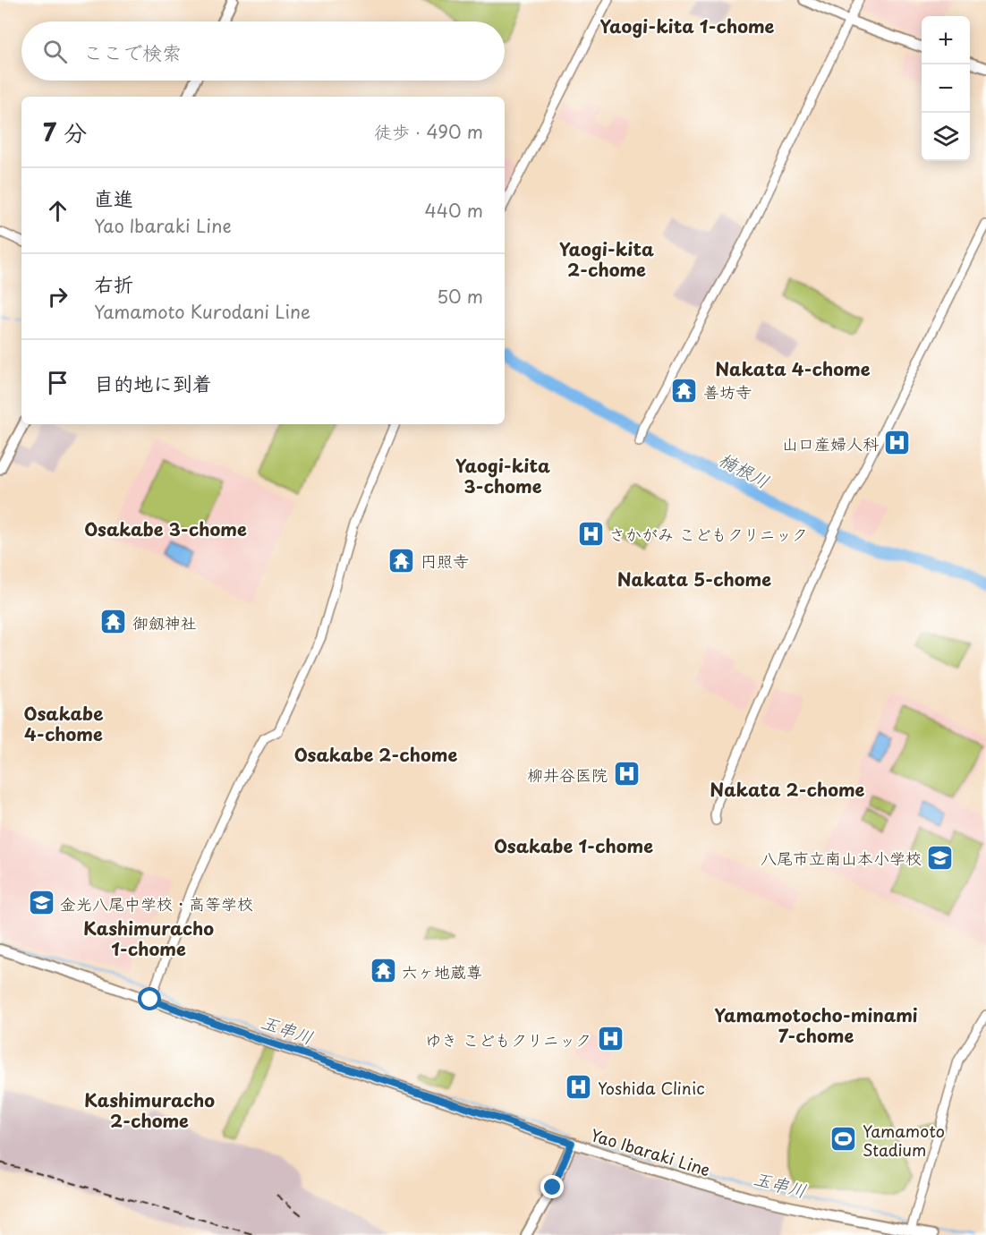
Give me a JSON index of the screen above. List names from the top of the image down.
{
  "streets": {
    "main road": ["Yao Ibaraki Line"]
  },
  "districts": [
    "Yaogi-kita 1-chome",
    "Yaogi-kita 2-chome",
    "Nakata 4-chome",
    "Yaogi-kita 3-chome",
    "Osakabe 3-chome",
    "Nakata 5-chome",
    "Osakabe 4-chome",
    "Osakabe 2-chome",
    "Nakata 2-chome",
    "Osakabe 1-chome",
    "Kashimuracho 1-chome",
    "Yamamotocho-minami 7-chome",
    "Kashimuracho 2-chome"
  ],
  "water": ["楠根川", "玉串川"],
  "places": {
    "temple": [
      "善坊寺",
      "円照寺",
      "御劔神社",
      "六ヶ地蔵尊"
    ],
    "hospital": [
      "山口産婦人科",
      "さかがみ こどもクリニック",
      "柳井谷医院",
      "ゆき こどもクリニック",
      "Yoshida Clinic"
    ],
    "school or university": ["八尾市立南山本小学校", "金光八尾中学校・高等学校"],
    "sports": ["Yamamoto Stadium"]
  },
  "page": {
    "map_buttons": ["+", "−"],
    "search": "ここで検索",
    "heading": ["7 分", "徒歩 · 490 m"],
    "list": [
      ["直進", "Yao Ibaraki Line", "440 m"],
      ["右折", "Yamamoto Kurodani Line", "50 m"],
      "目的地に到着"
    ]
  }
}
